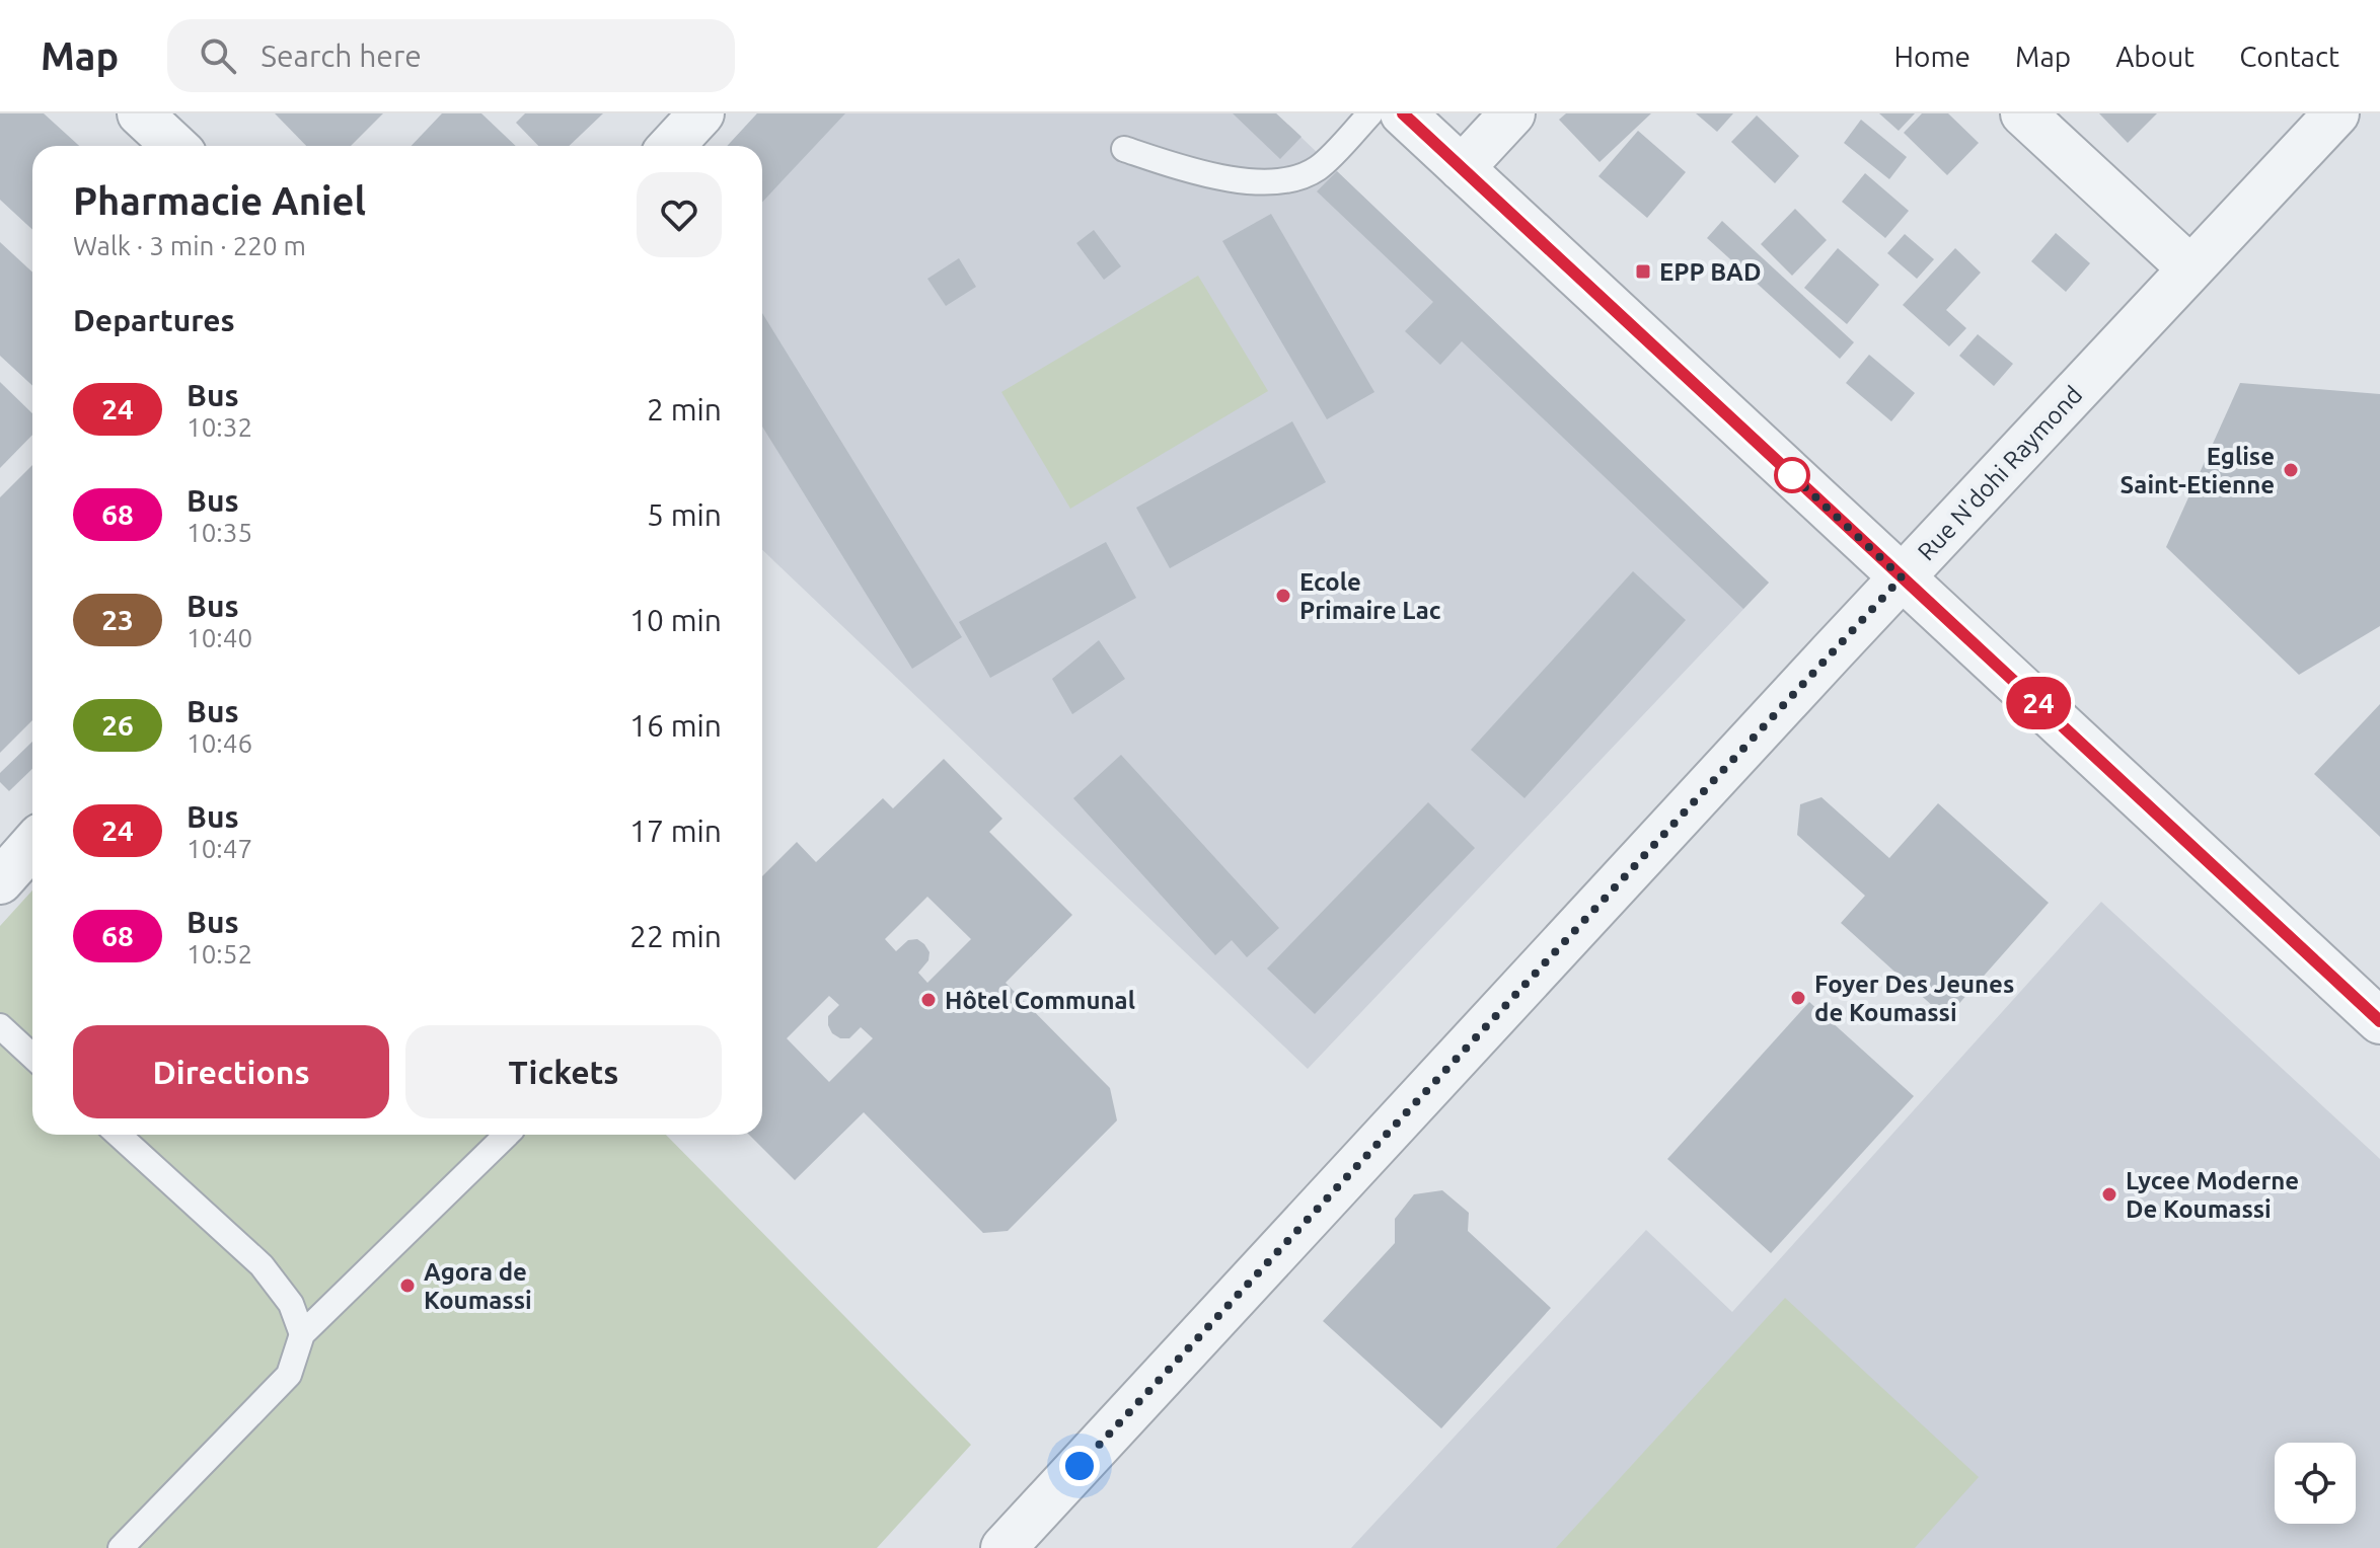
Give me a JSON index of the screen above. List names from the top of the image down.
{
  "streets": {
    "street": ["Rue N'dohi Raymond"]
  },
  "places": {
    "transit": ["EPP BAD"],
    "other": [
      "Eglise Saint-Etienne",
      "Ecole Primaire Lac",
      "Foyer Des Jeunes de Koumassi",
      "Hôtel Communal",
      "Lycee Moderne De Koumassi",
      "Agora de Koumassi"
    ]
  },
  "lines": ["bus line 24"],
  "page": {
    "header": "Map",
    "search": "Search here",
    "nav": [
      "Home",
      "Map",
      "About",
      "Contact"
    ],
    "on_map": "24",
    "heading": [
      ["Pharmacie Aniel", "Walk · 3 min · 220 m"],
      "Departures"
    ],
    "list": [
      {
        "mark": "24",
        "name": "Bus",
        "note": "10:32",
        "value": "2 min"
      },
      {
        "mark": "68",
        "name": "Bus",
        "note": "10:35",
        "value": "5 min"
      },
      {
        "mark": "23",
        "name": "Bus",
        "note": "10:40",
        "value": "10 min"
      },
      {
        "mark": "26",
        "name": "Bus",
        "note": "10:46",
        "value": "16 min"
      },
      {
        "mark": "24",
        "name": "Bus",
        "note": "10:47",
        "value": "17 min"
      },
      {
        "mark": "68",
        "name": "Bus",
        "note": "10:52",
        "value": "22 min"
      }
    ],
    "buttons": ["Directions", "Tickets"]
  }
}
